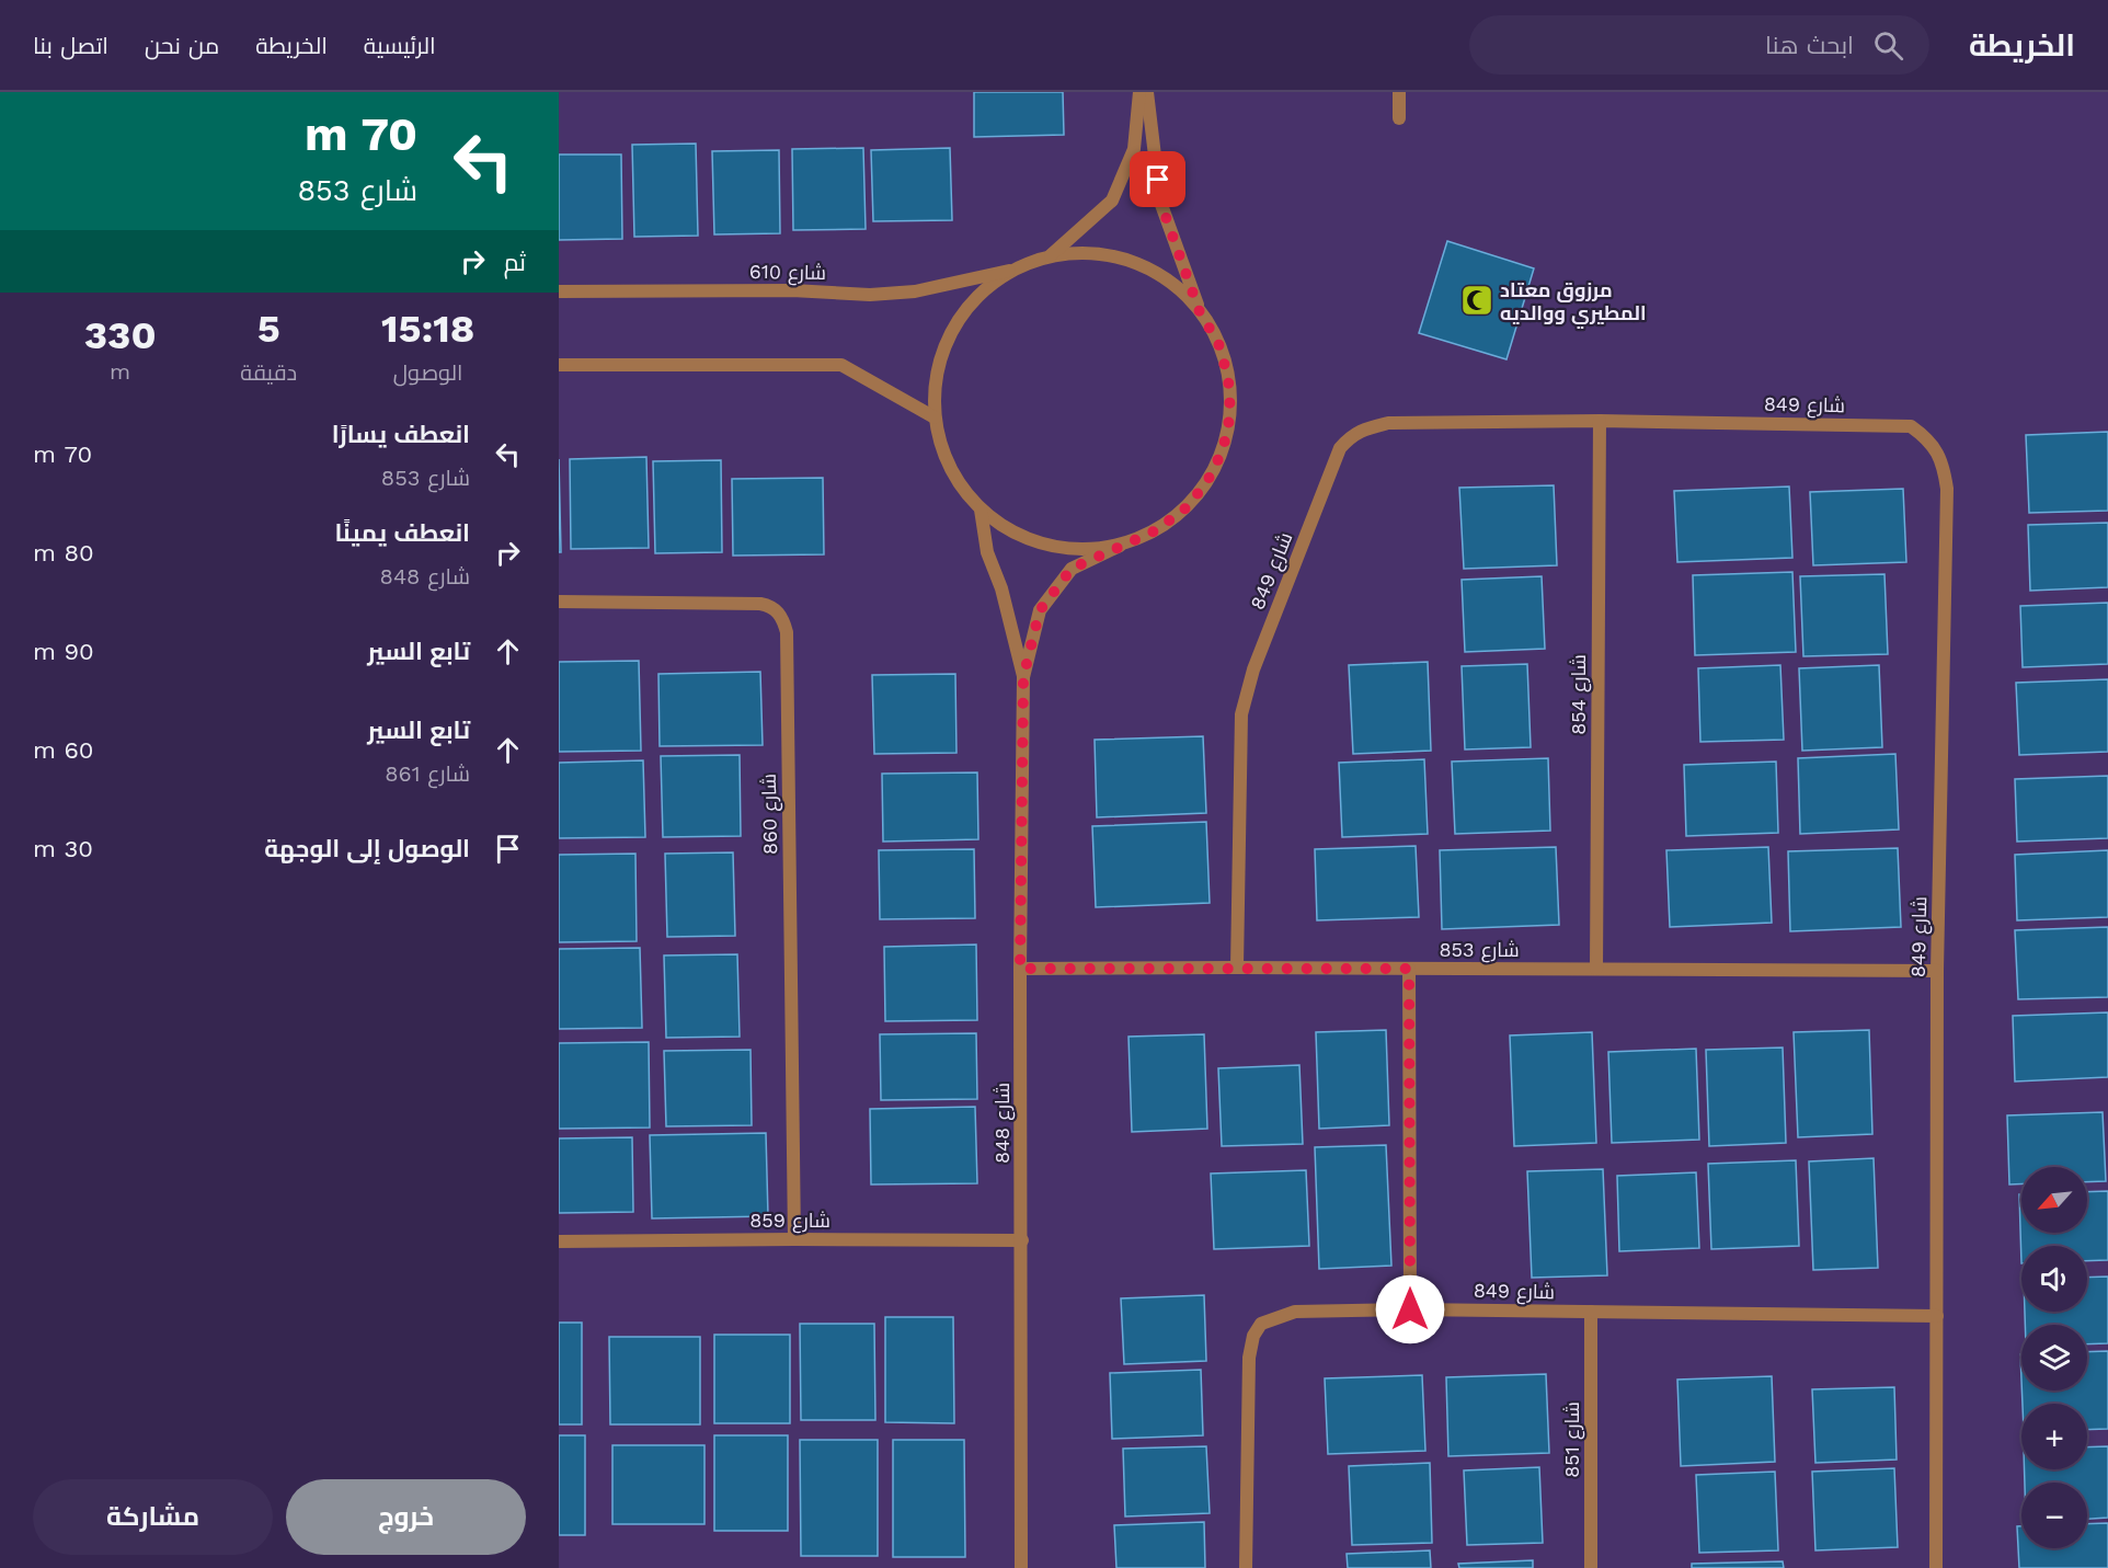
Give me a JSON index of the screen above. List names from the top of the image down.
{
  "streets": {
    "street": [
      "شارع 610",
      "شارع 849",
      "شارع 854",
      "شارع 860",
      "شارع 853",
      "شارع 848",
      "شارع 859",
      "شارع 851"
    ]
  },
  "crossings": [
    ["شارع 849", "شارع 854"],
    ["شارع 849", "شارع 853"],
    ["شارع 849", "شارع 851"],
    ["شارع 854", "شارع 853"],
    ["شارع 860", "شارع 859"],
    ["شارع 853", "شارع 848"],
    ["شارع 848", "شارع 859"]
  ],
  "places": {
    "mosque": ["مرزوق معتاد المطيري ووالديه"]
  },
  "north": "bottom left",
  "page": {
    "header": "الخريطة",
    "search": "ابحث هنا",
    "nav": [
      "الرئيسية",
      "الخريطة",
      "من نحن",
      "اتصل بنا"
    ],
    "turn": ["70 m", "شارع 853"],
    "then": "ثم",
    "eta": [
      "15:18",
      "الوصول",
      "5",
      "دقيقة",
      "330",
      "m"
    ],
    "list": [
      {
        "name": "انعطف يسارًا",
        "note": "شارع 853",
        "value": "70 m"
      },
      {
        "name": "انعطف يمينًا",
        "note": "شارع 848",
        "value": "80 m"
      },
      {
        "name": "تابع السير",
        "value": "90 m"
      },
      {
        "name": "تابع السير",
        "note": "شارع 861",
        "value": "60 m"
      },
      {
        "name": "الوصول إلى الوجهة",
        "value": "30 m"
      }
    ],
    "map_buttons": ["+", "−"],
    "buttons": ["خروج", "مشاركة"]
  }
}
